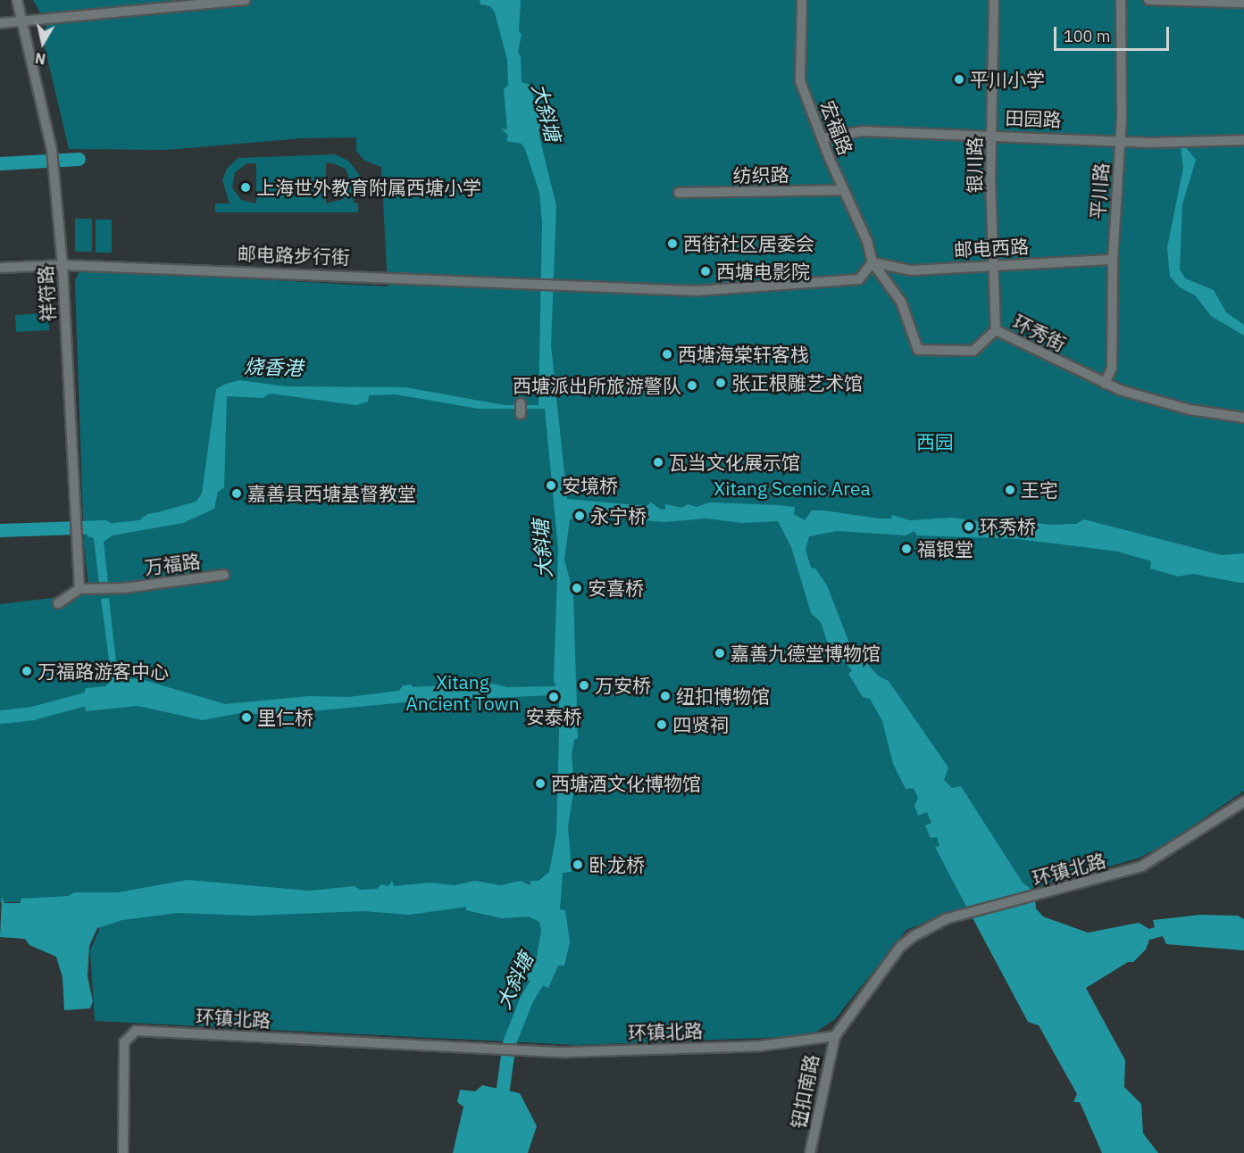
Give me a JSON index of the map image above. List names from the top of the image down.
{
  "streets": {
    "street": [
      "田园路",
      "宏福路",
      "银川路",
      "纺织路",
      "平川路",
      "邮电西路",
      "邮电路步行街",
      "祥符路",
      "环秀街",
      "万福路",
      "环镇北路",
      "钮扣南路"
    ]
  },
  "crossings": [
    ["田园路", "宏福路"],
    ["田园路", "银川路"],
    ["田园路", "平川路"],
    ["宏福路", "纺织路"],
    ["宏福路", "邮电西路"],
    ["宏福路", "邮电路步行街"],
    ["宏福路", "环秀街"],
    ["银川路", "邮电西路"],
    ["银川路", "环秀街"],
    ["平川路", "邮电西路"],
    ["平川路", "环秀街"],
    ["邮电西路", "邮电路步行街"],
    ["邮电西路", "环秀街"],
    ["邮电路步行街", "祥符路"],
    ["邮电路步行街", "环秀街"],
    ["祥符路", "万福路"],
    ["环镇北路", "钮扣南路"]
  ],
  "water": ["大斜塘", "烧香港"],
  "parks": ["西园", "Xitang Scenic Area", "Xitang Ancient Town"],
  "places": [
    "平川小学",
    "上海世外教育附属西塘小学",
    "西街社区居委会",
    "西塘电影院",
    "西塘海棠轩客栈",
    "张正根雕艺术馆",
    "西塘派出所旅游警队",
    "瓦当文化展示馆",
    "安境桥",
    "王宅",
    "嘉善县西塘基督教堂",
    "永宁桥",
    "环秀桥",
    "福银堂",
    "安喜桥",
    "嘉善九德堂博物馆",
    "万福路游客中心",
    "万安桥",
    "纽扣博物馆",
    "安泰桥",
    "里仁桥",
    "四贤祠",
    "西塘酒文化博物馆",
    "卧龙桥"
  ],
  "scale_bar": "100 m",
  "north": "bottom"
}
